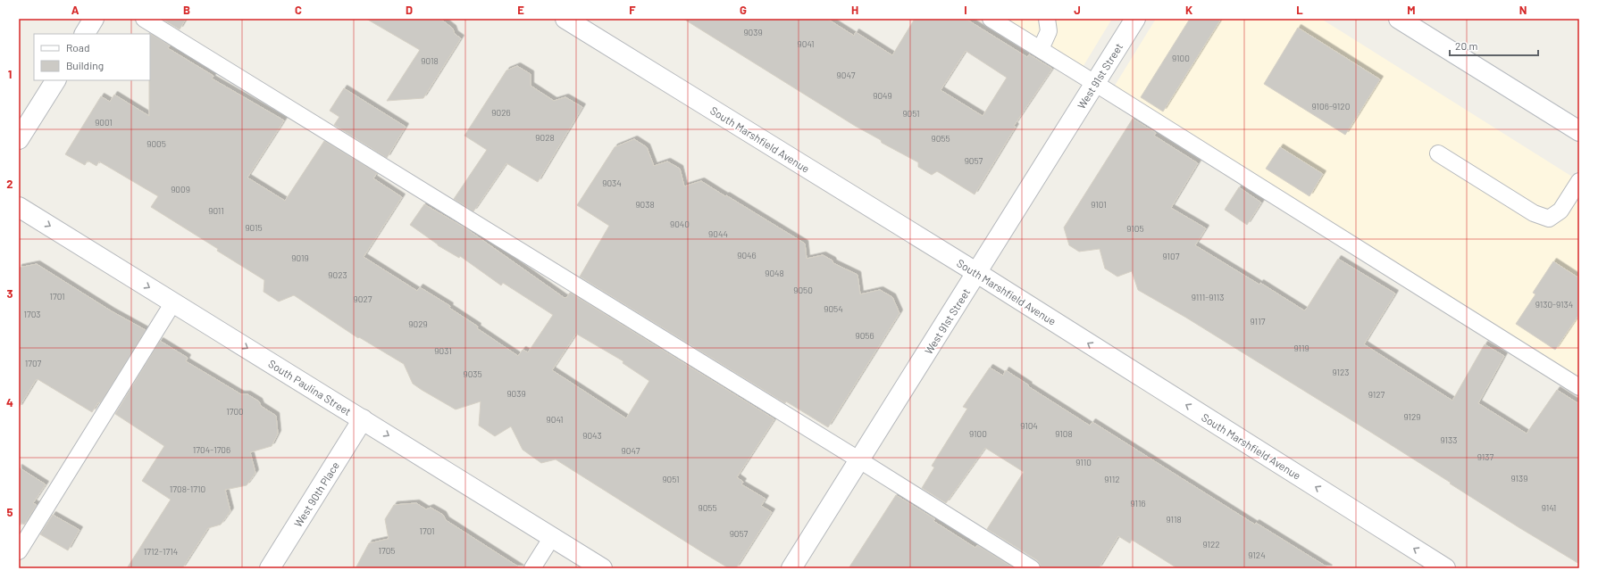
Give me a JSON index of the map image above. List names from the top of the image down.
{
  "streets": {
    "street": [
      "West 91st Street",
      "South Marshfield Avenue",
      "South Paulina Street",
      "West 90th Place"
    ]
  },
  "crossings": [
    ["West 91st Street", "South Marshfield Avenue"],
    ["South Paulina Street", "West 90th Place"]
  ],
  "one_way": ["South Marshfield Avenue", "South Paulina Street"],
  "house_numbers": [
    "9039",
    "9041",
    "9100",
    "9018",
    "9047",
    "9049",
    "9106-9120",
    "9026",
    "9051",
    "9001",
    "9028",
    "9055",
    "9005",
    "9057",
    "9034",
    "9009",
    "9038",
    "9101",
    "9011",
    "9040",
    "9015",
    "9105",
    "9044",
    "9046",
    "9107",
    "9019",
    "9048",
    "9023",
    "9050",
    "1701",
    "9111-9113",
    "9027",
    "9130-9134",
    "9054",
    "1703",
    "9117",
    "9029",
    "9056",
    "9119",
    "9031",
    "1707",
    "9123",
    "9035",
    "9039",
    "9127",
    "1700",
    "9129",
    "9041",
    "9104",
    "9100",
    "9108",
    "9043",
    "9133",
    "1704-1706",
    "9047",
    "9137",
    "9110",
    "9139",
    "9051",
    "9112",
    "1708-1710",
    "9116",
    "9055",
    "9141",
    "9118",
    "1701",
    "9057",
    "9122",
    "1705",
    "1712-1714",
    "9124"
  ],
  "legend": ["Road", "Building"],
  "scale_bar": "20 m",
  "grid": {
    "columns": [
      "A",
      "B",
      "C",
      "D",
      "E",
      "F",
      "G",
      "H",
      "I",
      "J",
      "K",
      "L",
      "M",
      "N"
    ],
    "rows": [
      "1",
      "2",
      "3",
      "4",
      "5"
    ]
  }
}
